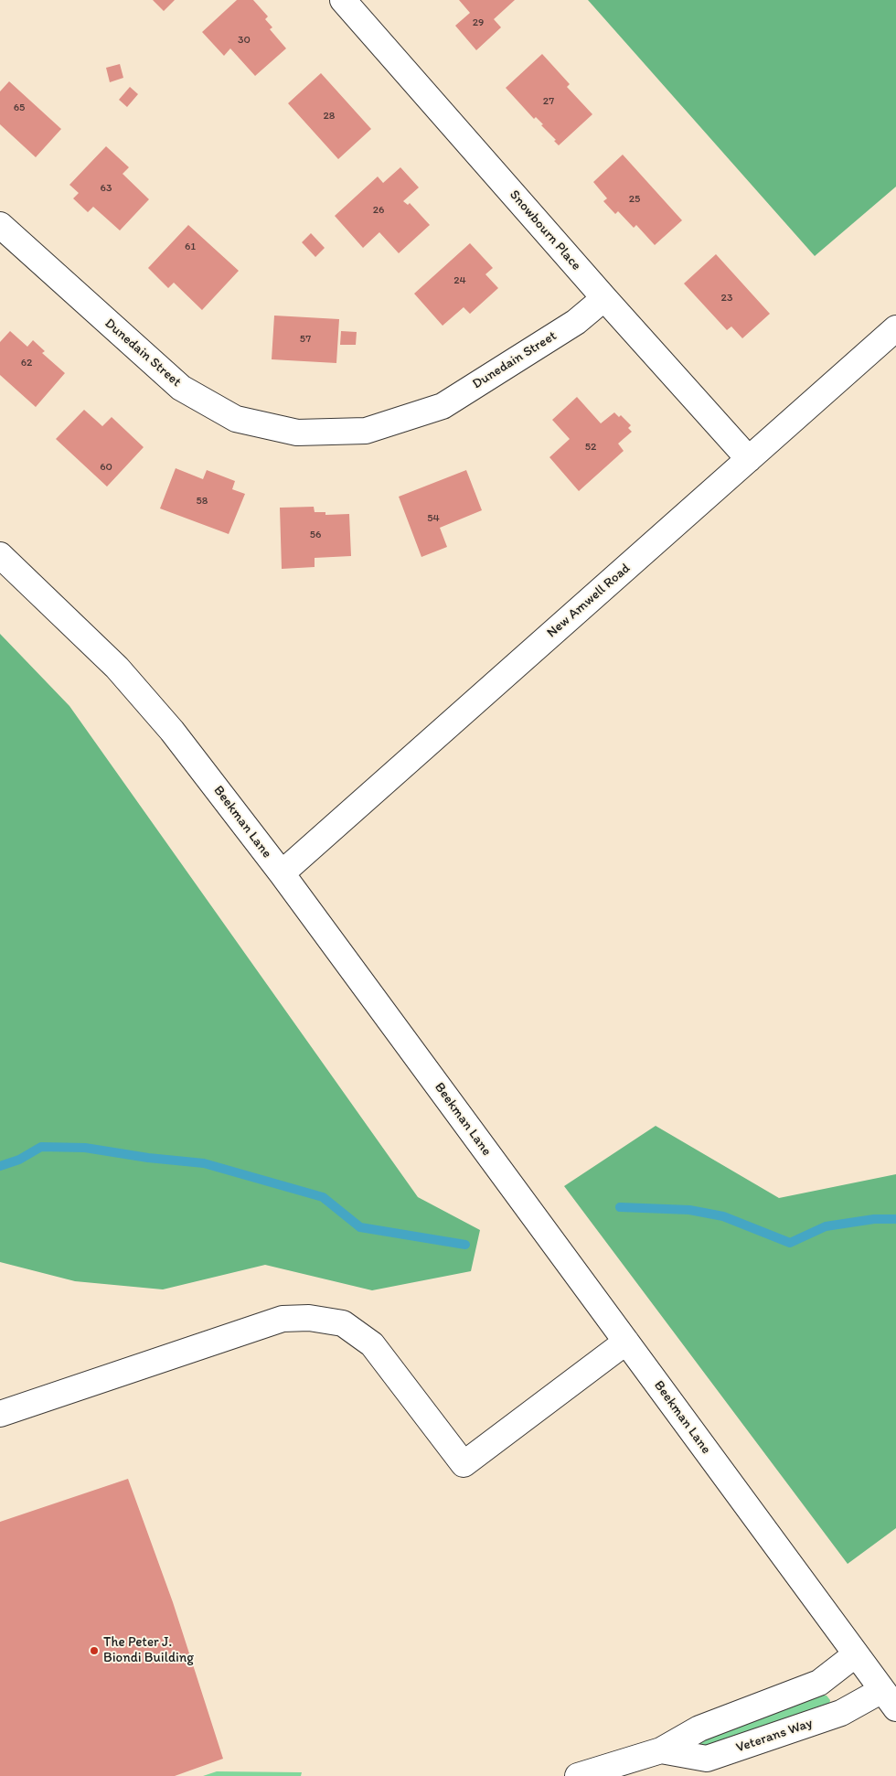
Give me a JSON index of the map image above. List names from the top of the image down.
{
  "streets": {
    "street": [
      "Snowbourn Place",
      "Dunedain Street",
      "New Amwell Road",
      "Beekman Lane",
      "Veterans Way"
    ]
  },
  "crossings": [
    ["Snowbourn Place", "Dunedain Street"],
    ["Snowbourn Place", "New Amwell Road"],
    ["New Amwell Road", "Beekman Lane"],
    ["Beekman Lane", "Veterans Way"]
  ],
  "places": ["The Peter J. Biondi Building"],
  "house_numbers": [
    "29",
    "30",
    "27",
    "65",
    "28",
    "63",
    "25",
    "26",
    "61",
    "24",
    "23",
    "57",
    "62",
    "52",
    "60",
    "58",
    "54",
    "56"
  ]
}
